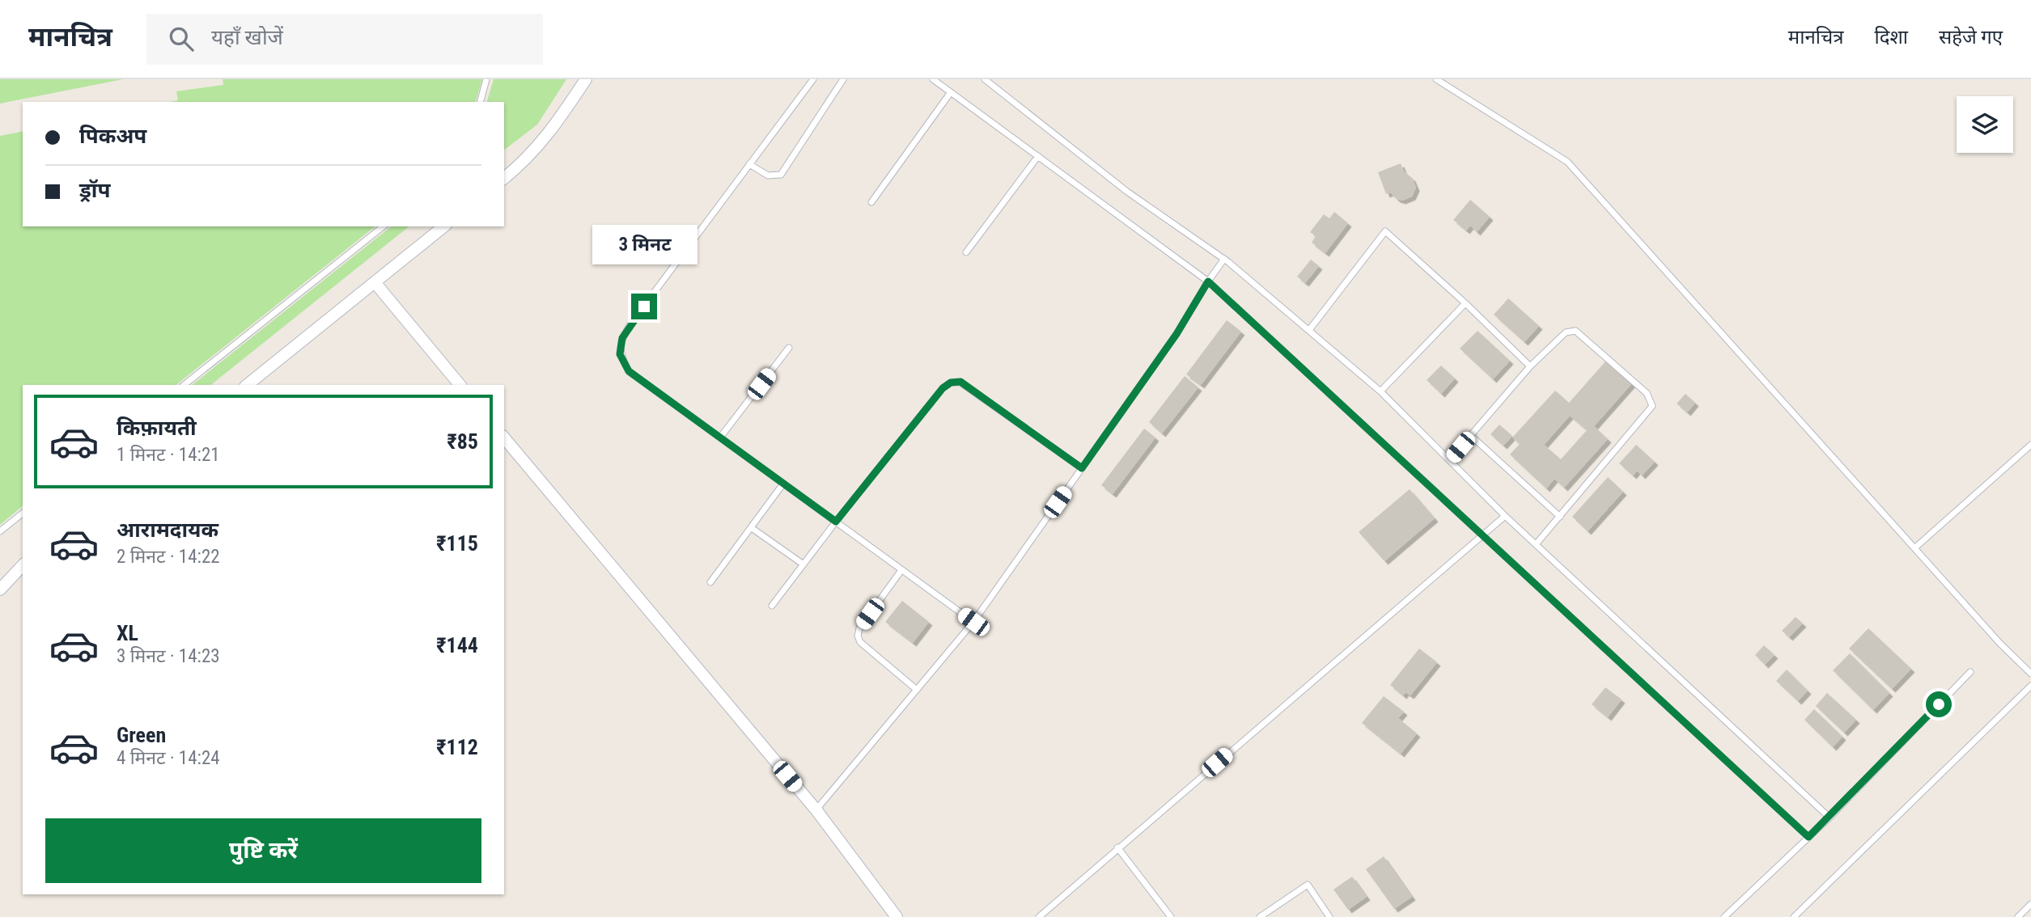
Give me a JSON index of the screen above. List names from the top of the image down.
{
  "page": {
    "header": "मानचित्र",
    "search": "यहाँ खोजें",
    "nav": ["मानचित्र", "दिशा", "सहेजे गए"],
    "banner": ["पिकअप", "ड्रॉप"],
    "bubble": "3 मिनट",
    "list": [
      {
        "name": "किफ़ायती",
        "note": "1 मिनट · 14:21",
        "value": "₹85"
      },
      {
        "name": "आरामदायक",
        "note": "2 मिनट · 14:22",
        "value": "₹115"
      },
      {
        "name": "XL",
        "note": "3 मिनट · 14:23",
        "value": "₹144"
      },
      {
        "name": "Green",
        "note": "4 मिनट · 14:24",
        "value": "₹112"
      }
    ],
    "buttons": "पुष्टि करें"
  }
}
